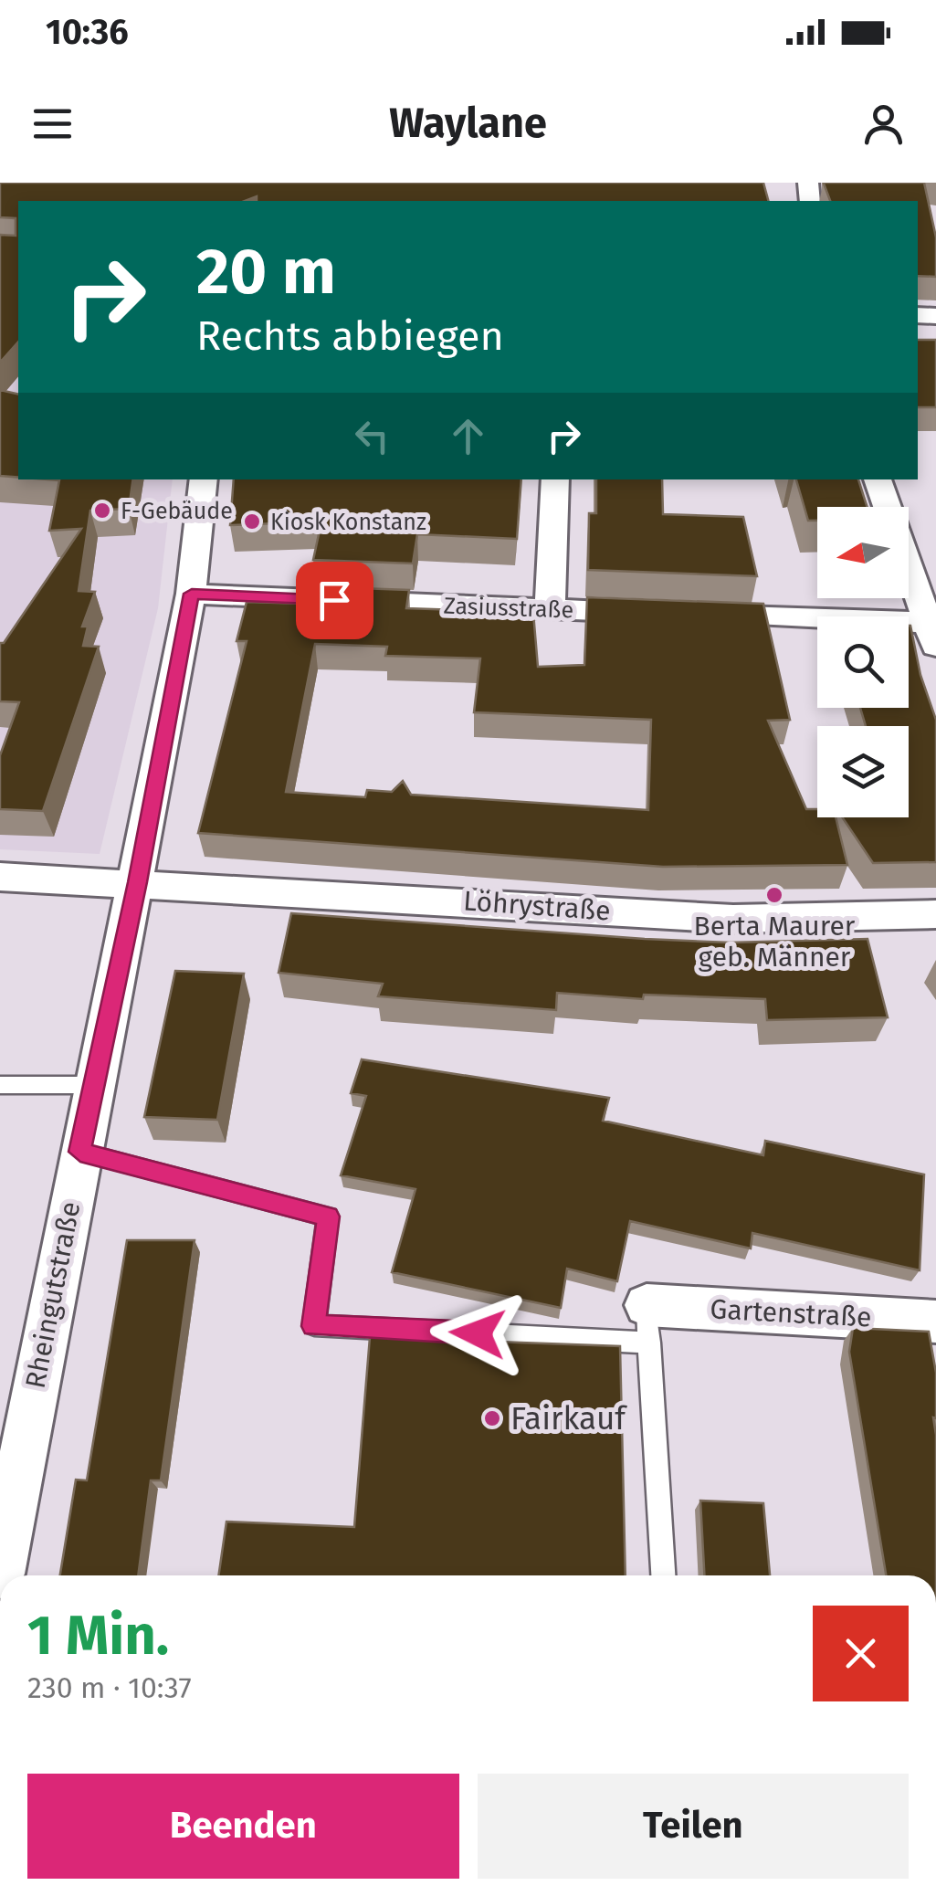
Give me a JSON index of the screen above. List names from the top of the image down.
{
  "streets": {
    "street": [
      "Zasiusstraße",
      "Löhrystraße",
      "Rheingutstraße",
      "Gartenstraße"
    ]
  },
  "crossings": [
    ["Zasiusstraße", "Rheingutstraße"],
    ["Löhrystraße", "Rheingutstraße"]
  ],
  "places": [
    "F-Gebäude",
    "Kiosk Konstanz",
    "Berta Maurer geb. Männer",
    "Fairkauf"
  ],
  "north": "left",
  "page": {
    "status": "10:36",
    "header": "Waylane",
    "turn": ["20 m", "Rechts abbiegen"],
    "heading": ["1 Min.", "230 m · 10:37"],
    "buttons": ["Beenden", "Teilen"]
  }
}
